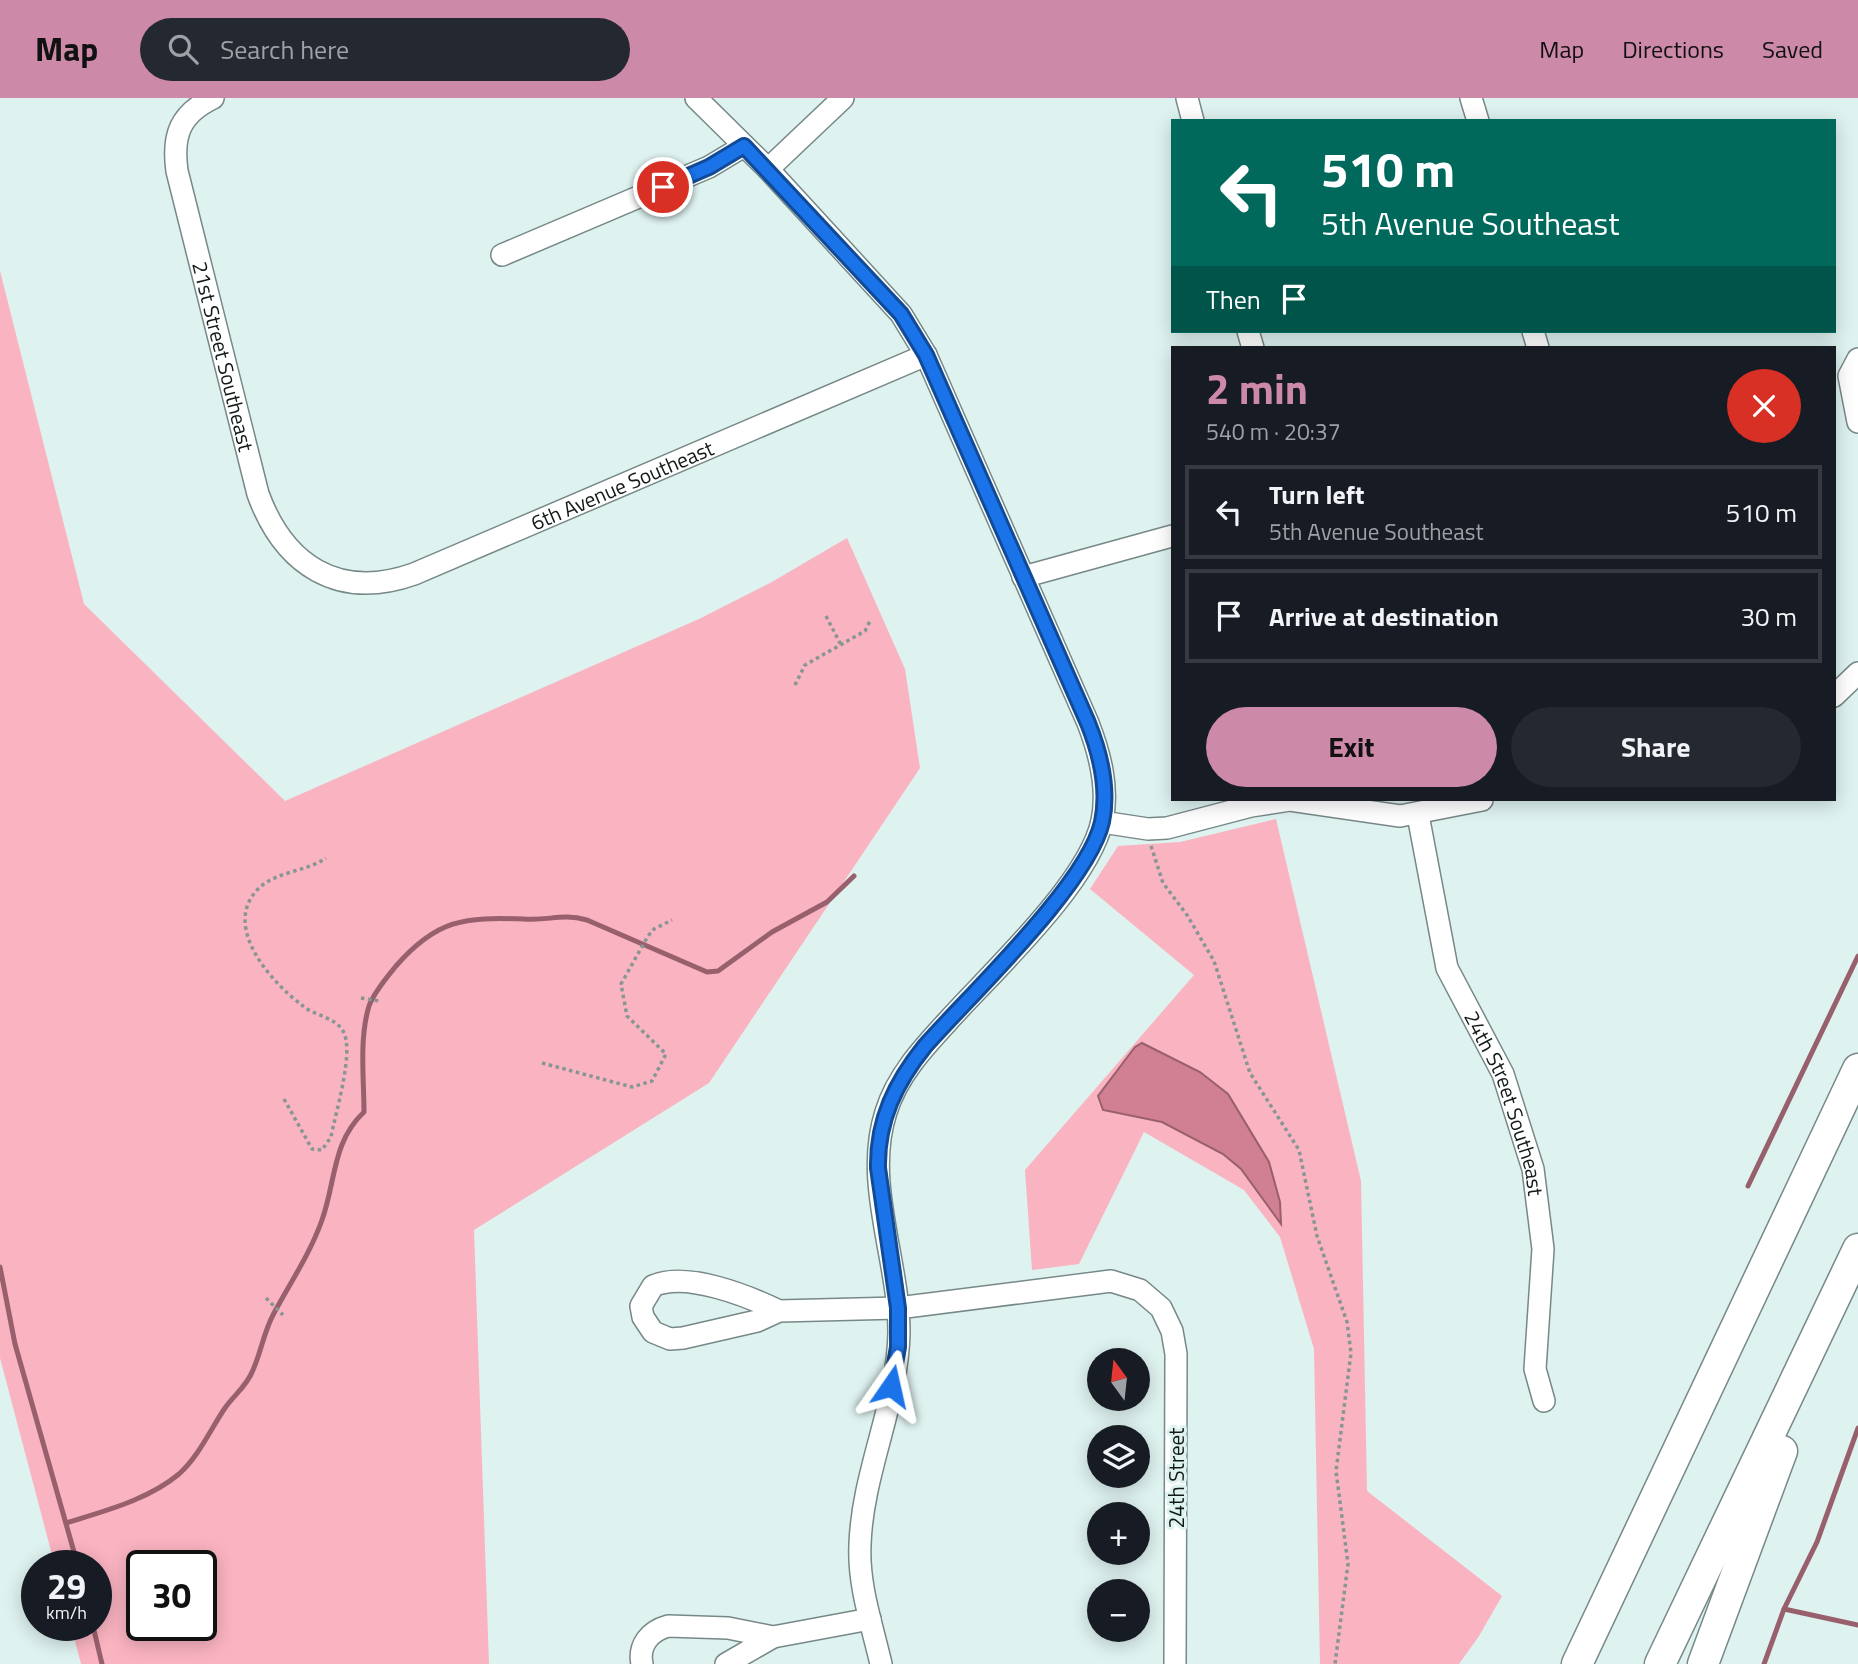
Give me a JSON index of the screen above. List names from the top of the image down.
{
  "streets": {
    "street": [
      "21st Street Southeast",
      "6th Avenue Southeast",
      "24th Street Southeast",
      "24th Street"
    ]
  },
  "crossings": [
    ["21st Street Southeast", "6th Avenue Southeast"]
  ],
  "north": "top",
  "page": {
    "header": "Map",
    "search": "Search here",
    "nav": ["Map", "Directions", "Saved"],
    "turn": ["510 m", "5th Avenue Southeast"],
    "then": "Then",
    "heading": ["2 min", "540 m · 20:37"],
    "list": [
      {
        "name": "Turn left",
        "note": "5th Avenue Southeast",
        "value": "510 m"
      },
      {
        "name": "Arrive at destination",
        "value": "30 m"
      }
    ],
    "buttons": ["Exit", "Share"],
    "map_buttons": ["+", "−"],
    "speed": "29 km/h",
    "limit": "30"
  }
}
